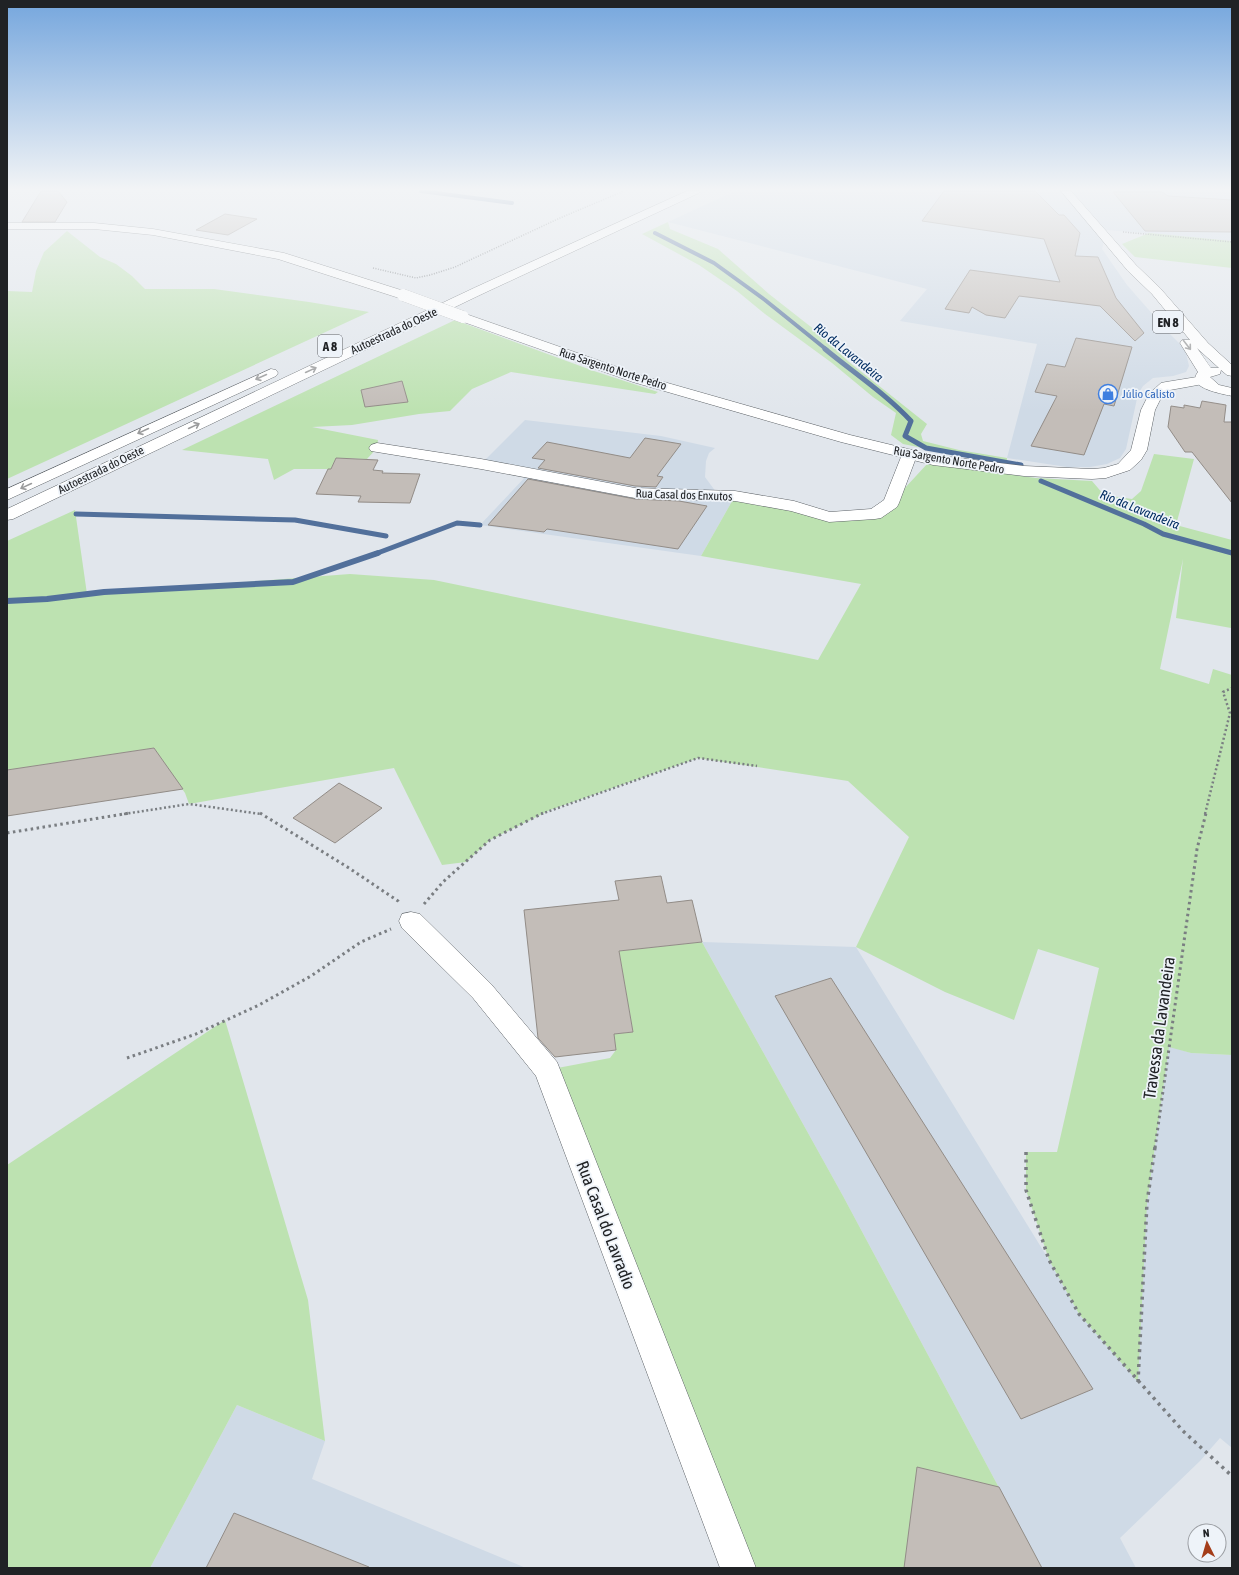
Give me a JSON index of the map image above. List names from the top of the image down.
{
  "streets": {
    "main road": [
      "EN 8",
      "Autoestrada do Oeste",
      "A 8",
      "Rua Sargento Norte Pedro",
      "Rua Casal dos Enxutos",
      "Rua Casal do Lavradio"
    ],
    "path": ["Travessa da Lavandeira"]
  },
  "crossings": [
    ["EN 8", "Rua Sargento Norte Pedro"],
    ["Rua Sargento Norte Pedro", "Rua Casal dos Enxutos"]
  ],
  "water": ["Rio da Lavandeira"],
  "places": {
    "shop": ["Júlio Calisto"]
  },
  "north": "top"
}
